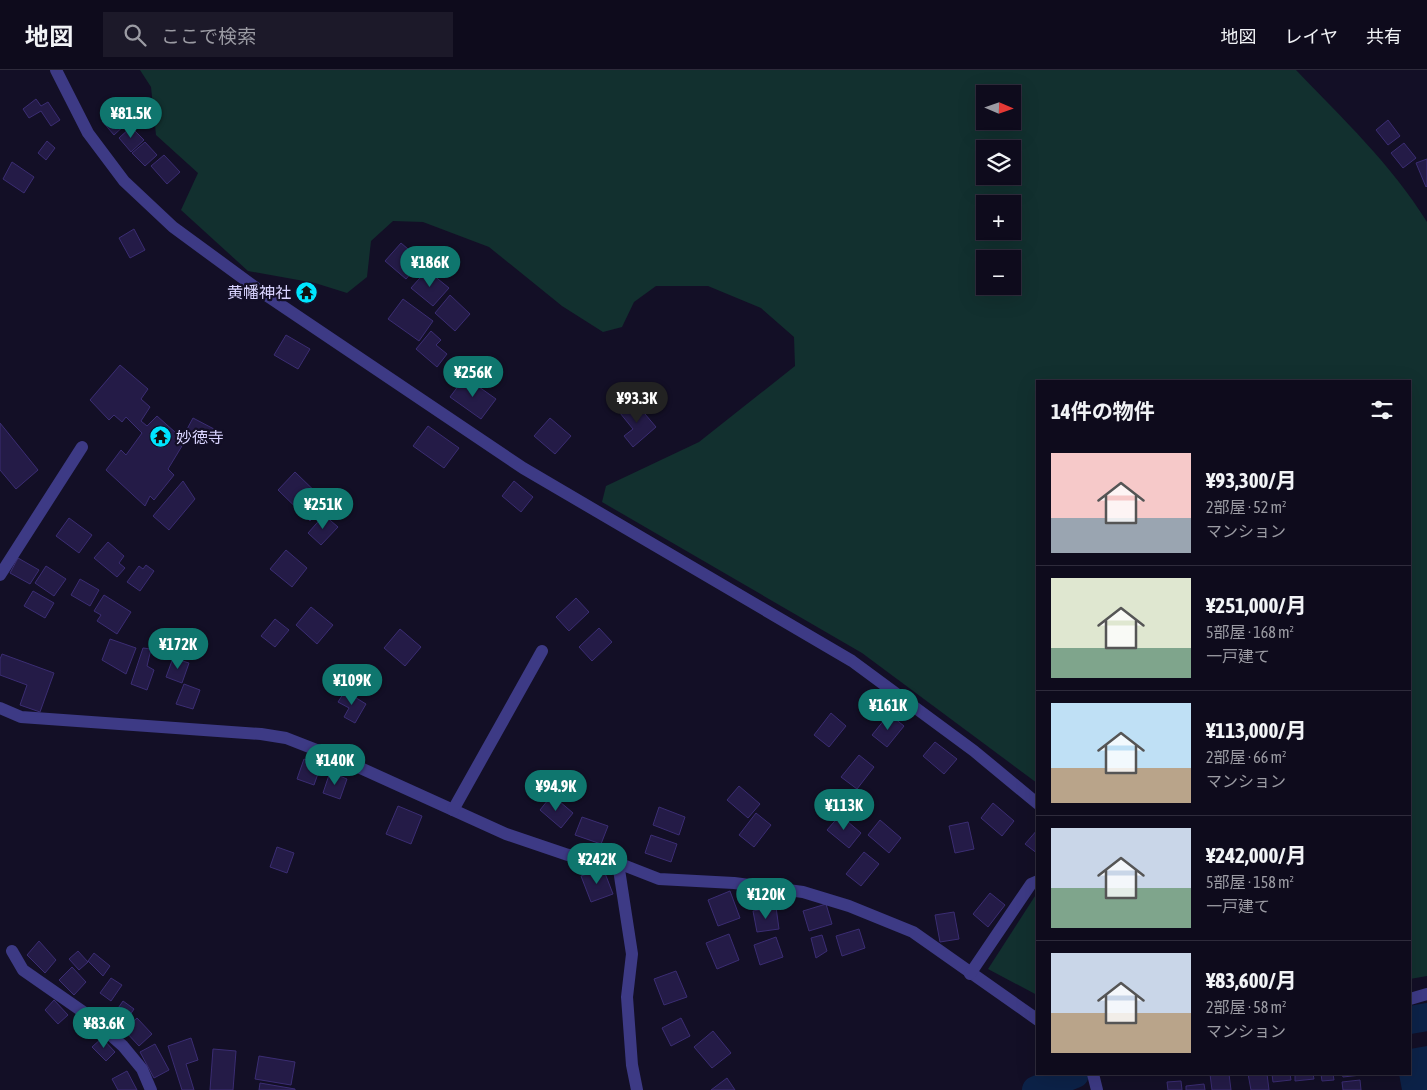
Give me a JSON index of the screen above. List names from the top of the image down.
{
  "places": {
    "temple": ["黄幡神社", "妙徳寺"]
  },
  "north": "right",
  "page": {
    "header": "地図",
    "search": "ここで検索",
    "nav": ["地図", "レイヤ", "共有"],
    "map_buttons": ["+", "−"],
    "price": [
      "¥81.5K",
      "¥186K",
      "¥256K",
      "¥93.3K",
      "¥251K",
      "¥172K",
      "¥109K",
      "¥161K",
      "¥140K",
      "¥94.9K",
      "¥113K",
      "¥242K",
      "¥120K",
      "¥83.6K"
    ],
    "heading": "14件の物件",
    "list": [
      {
        "name": "¥93,300/月",
        "note": "2部屋 · 52 m² · マンション"
      },
      {
        "name": "¥251,000/月",
        "note": "5部屋 · 168 m² · 一戸建て"
      },
      {
        "name": "¥113,000/月",
        "note": "2部屋 · 66 m² · マンション"
      },
      {
        "name": "¥242,000/月",
        "note": "5部屋 · 158 m² · 一戸建て"
      },
      {
        "name": "¥83,600/月",
        "note": "2部屋 · 58 m² · マンション"
      }
    ]
  }
}
